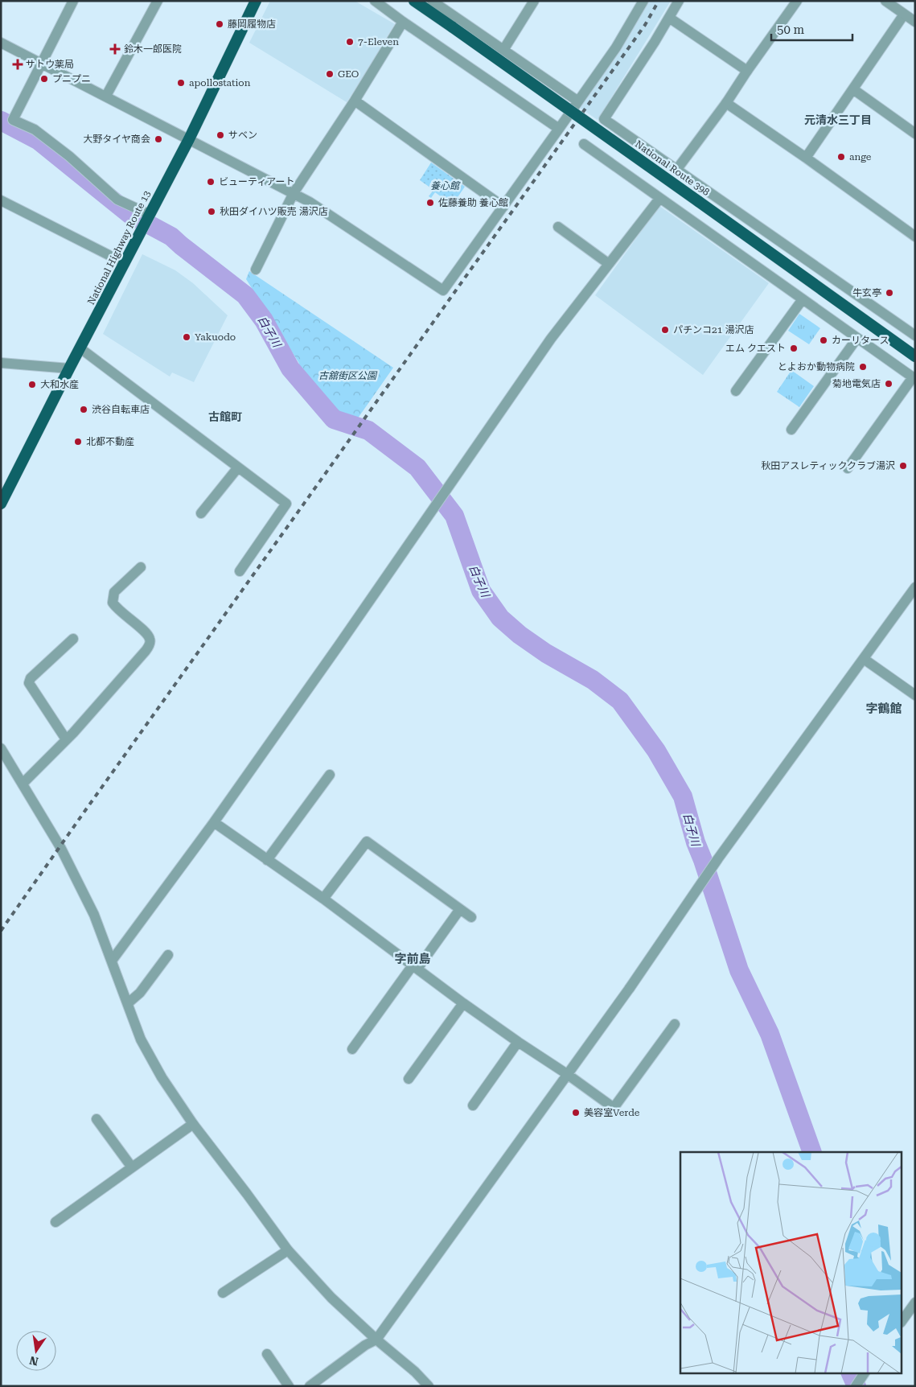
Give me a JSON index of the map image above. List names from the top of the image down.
{
  "streets": {
    "highway": ["National Route 398", "National Highway Route 13"]
  },
  "districts": [
    "元清水三丁目",
    "古館町",
    "字鶴館",
    "字前島"
  ],
  "water": ["白子川"],
  "parks": ["養心館", "古舘街区公園"],
  "places": {
    "other": [
      "藤岡履物店",
      "7-Eleven",
      "GEO",
      "プニプニ",
      "apollostation",
      "サベン",
      "大野タイヤ商会",
      "ange",
      "ビューティアート",
      "佐藤養助 養心館",
      "秋田ダイハツ販売 湯沢店",
      "牛玄亭",
      "パチンコ21 湯沢店",
      "Yakuodo",
      "カーリタース",
      "エム クエスト",
      "とよおか動物病院",
      "菊地電気店",
      "大和水産",
      "渋谷自転車店",
      "北都不動産",
      "秋田アスレティッククラブ湯沢",
      "美容室Verde"
    ],
    "health": ["鈴木一郎医院", "サトウ薬局"]
  },
  "scale_bar": "50 m",
  "north": "bottom"
}
